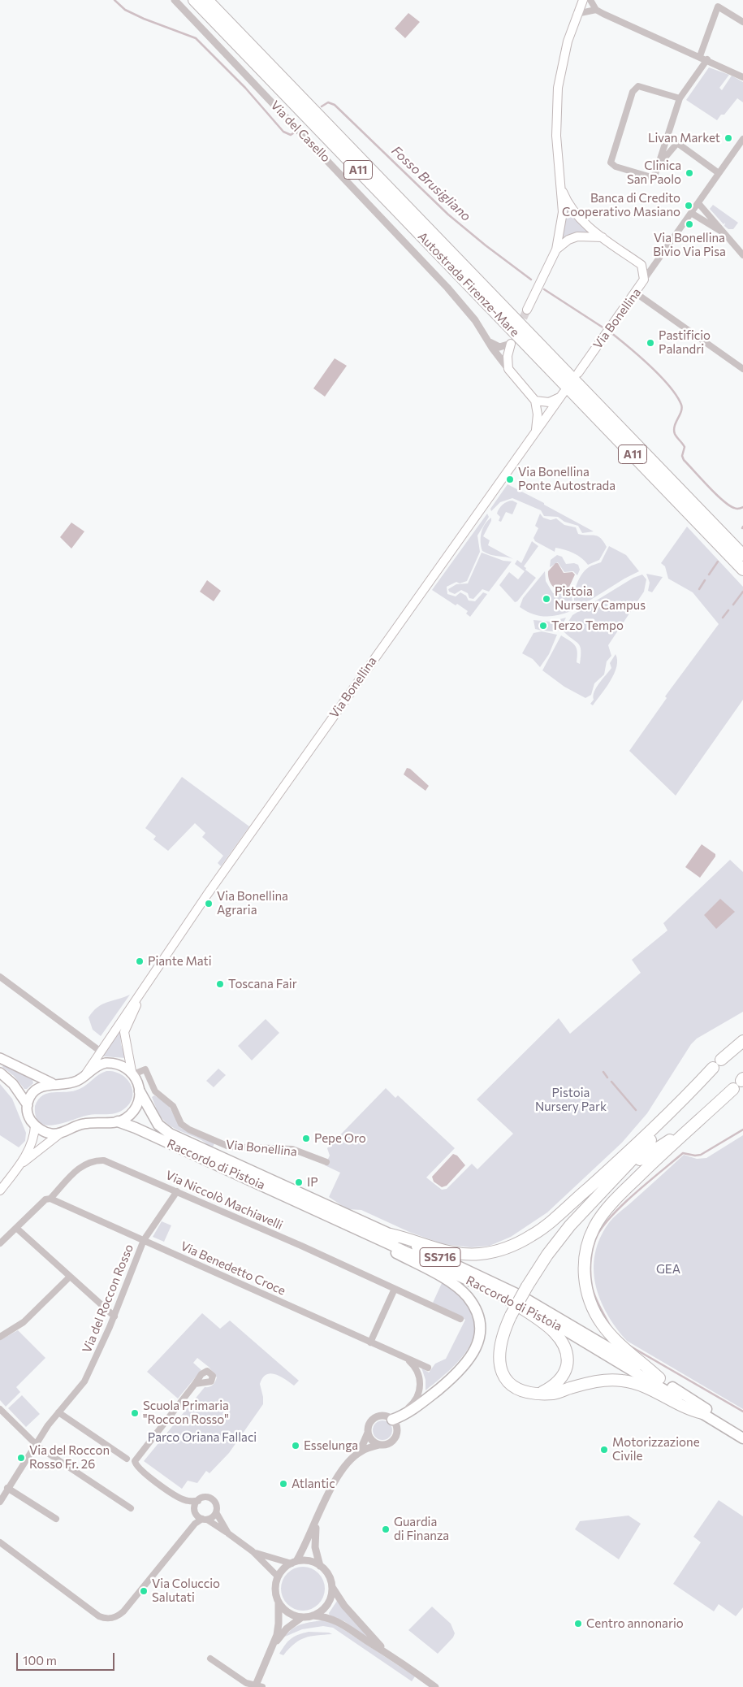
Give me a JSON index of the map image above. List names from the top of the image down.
{
  "streets": {
    "highway": [
      "A11",
      "Autostrada Firenze-Mare",
      "Raccordo di Pistoia",
      "SS716"
    ],
    "main road": ["Via del Casello", "Via Bonellina"],
    "street": ["Via Niccolò Machiavelli", "Via Benedetto Croce", "Via del Roccon Rosso"]
  },
  "crossings": [
    ["Via del Casello", "Via Bonellina"],
    ["Via Niccolò Machiavelli", "Via Benedetto Croce"],
    ["Via Niccolò Machiavelli", "Via del Roccon Rosso"],
    ["Via Benedetto Croce", "Via del Roccon Rosso"]
  ],
  "water": ["Fosso Brusigliano"],
  "parks": ["Pistoia Nursery Park", "GEA", "Parco Oriana Fallaci"],
  "places": [
    "Livan Market",
    "Clinica San Paolo",
    "Banca di Credito Cooperativo Masiano",
    "Via Bonellina Bivio Via Pisa",
    "Pastificio Palandri",
    "Via Bonellina Ponte Autostrada",
    "Pistoia Nursery Campus",
    "Terzo Tempo",
    "Via Bonellina Agraria",
    "Piante Mati",
    "Toscana Fair",
    "Pepe Oro",
    "IP",
    "Scuola Primaria \"Roccon Rosso\"",
    "Esselunga",
    "Motorizzazione Civile",
    "Via del Roccon Rosso Fr. 26",
    "Atlantic",
    "Guardia di Finanza",
    "Via Coluccio Salutati",
    "Centro annonario"
  ],
  "scale_bar": "100 m"
}
